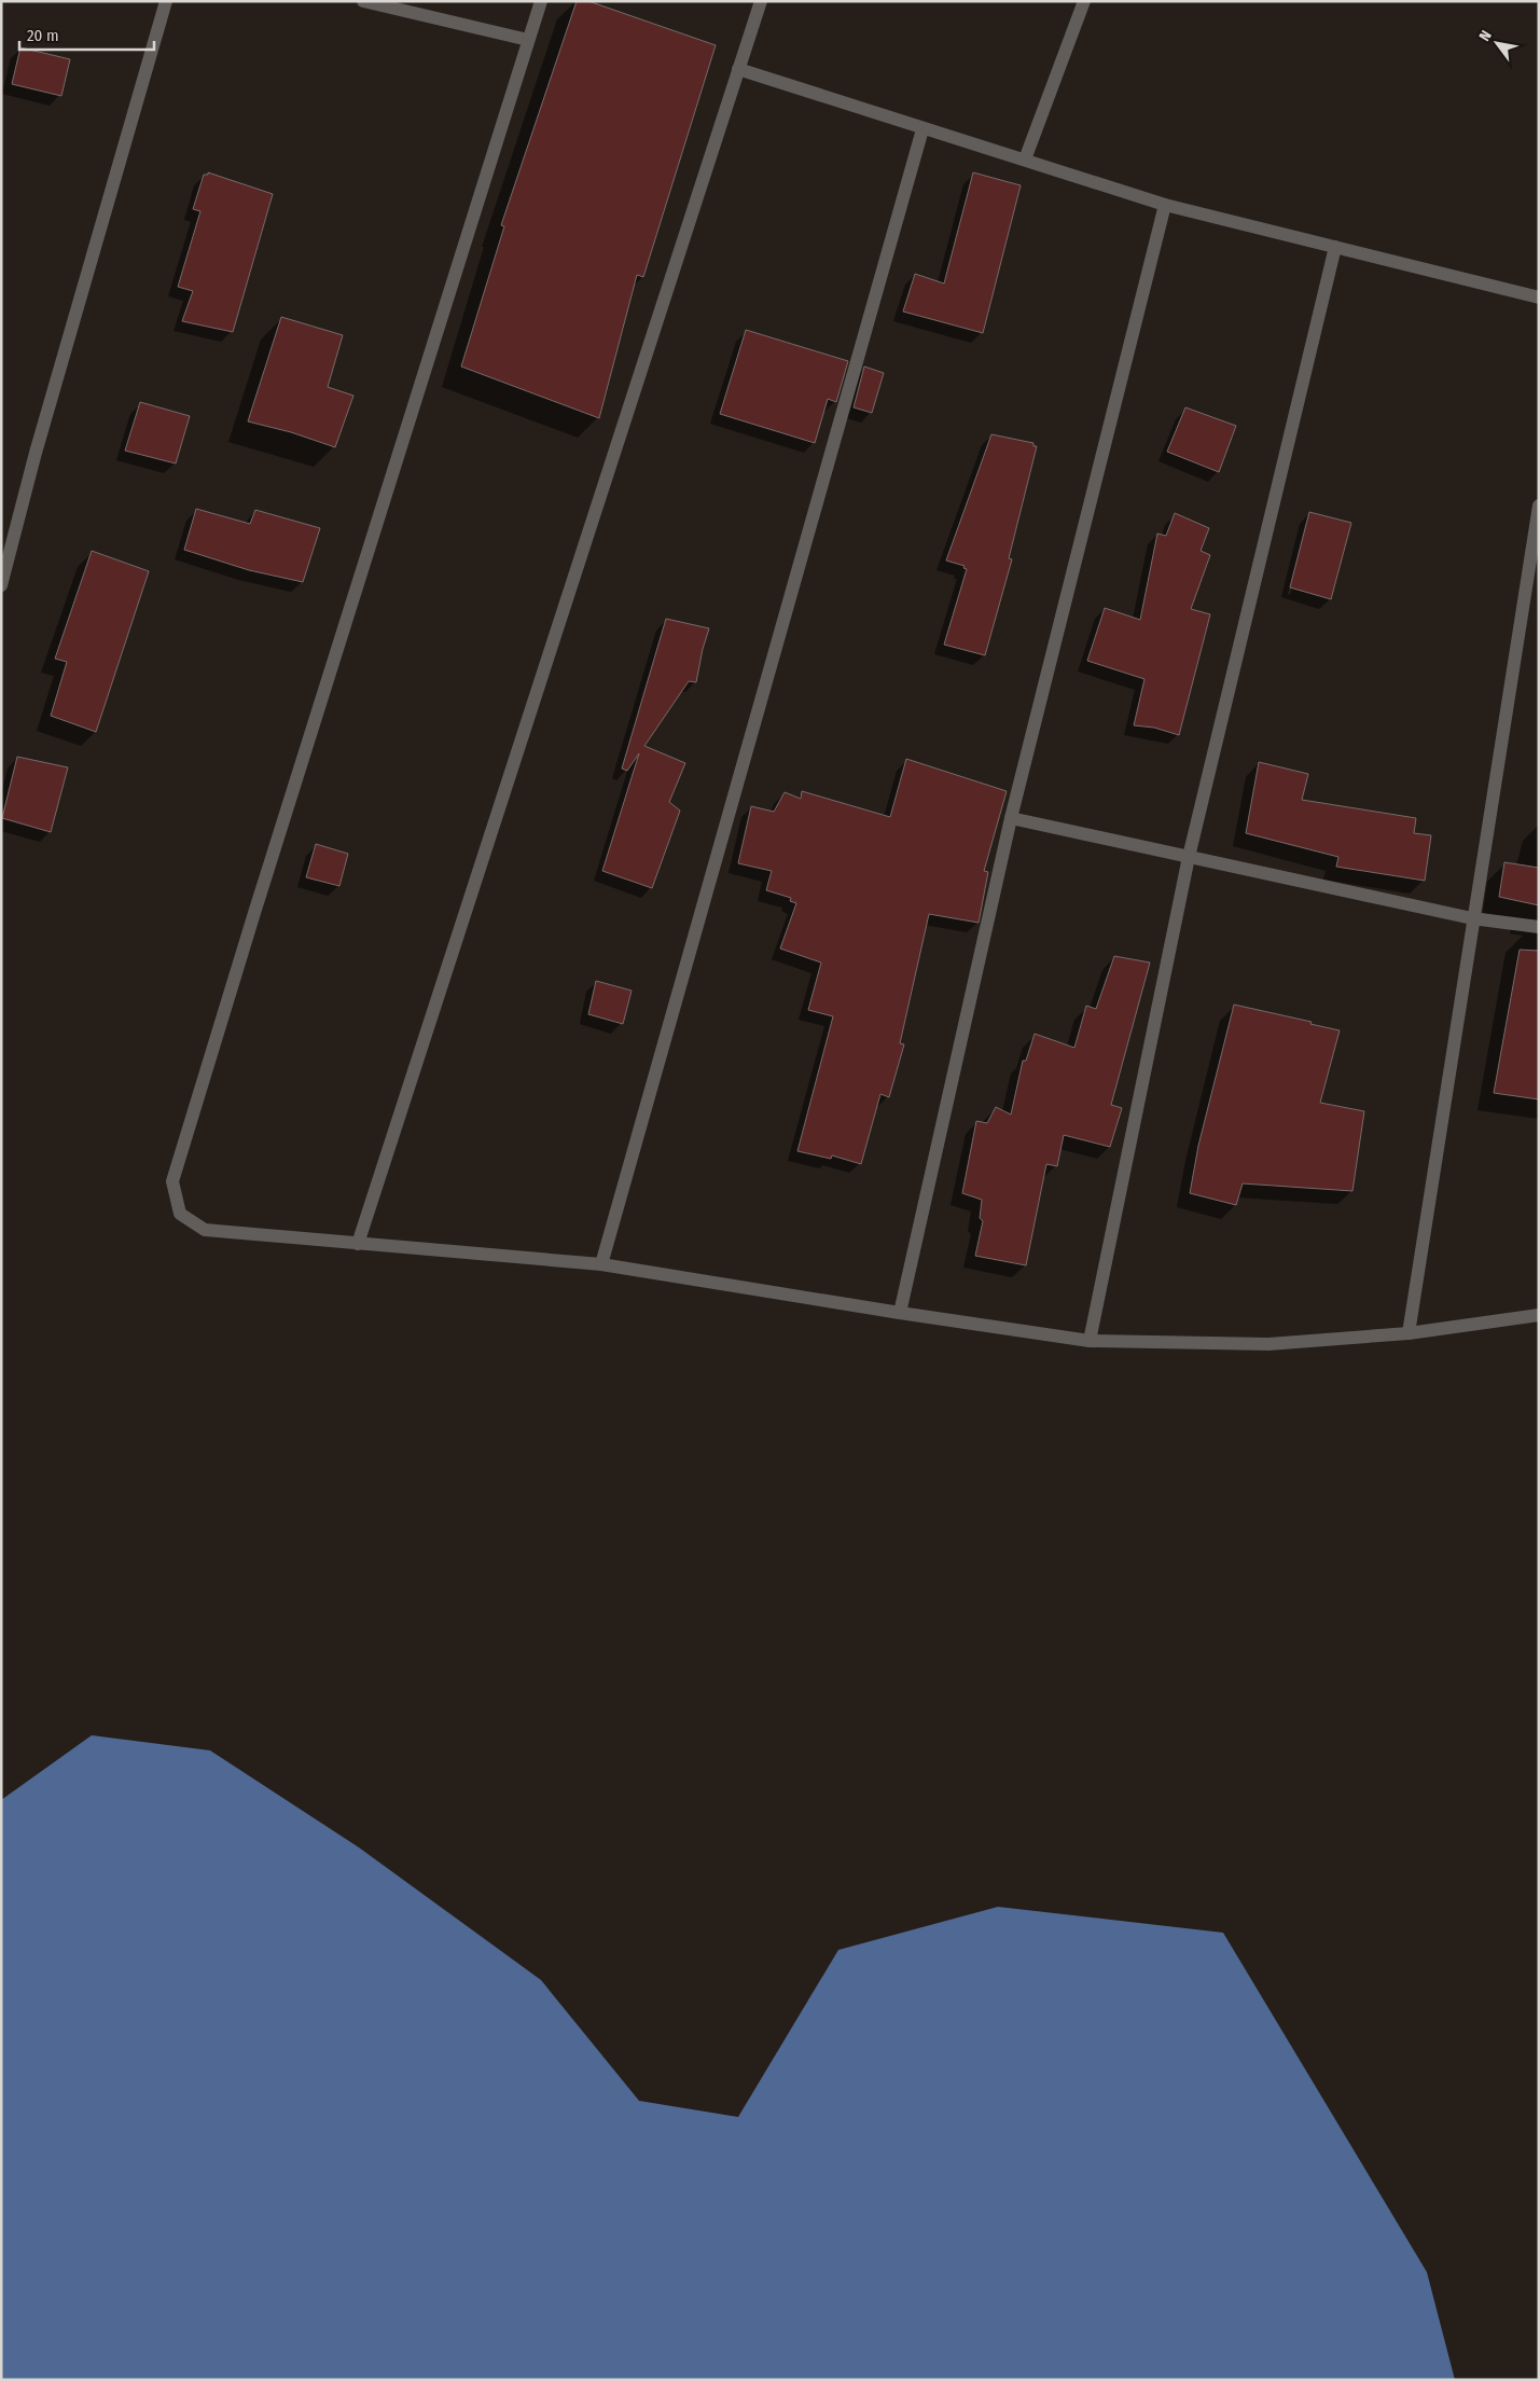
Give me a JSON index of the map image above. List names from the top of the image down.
{
  "scale_bar": "20 m",
  "north": "top left"
}
